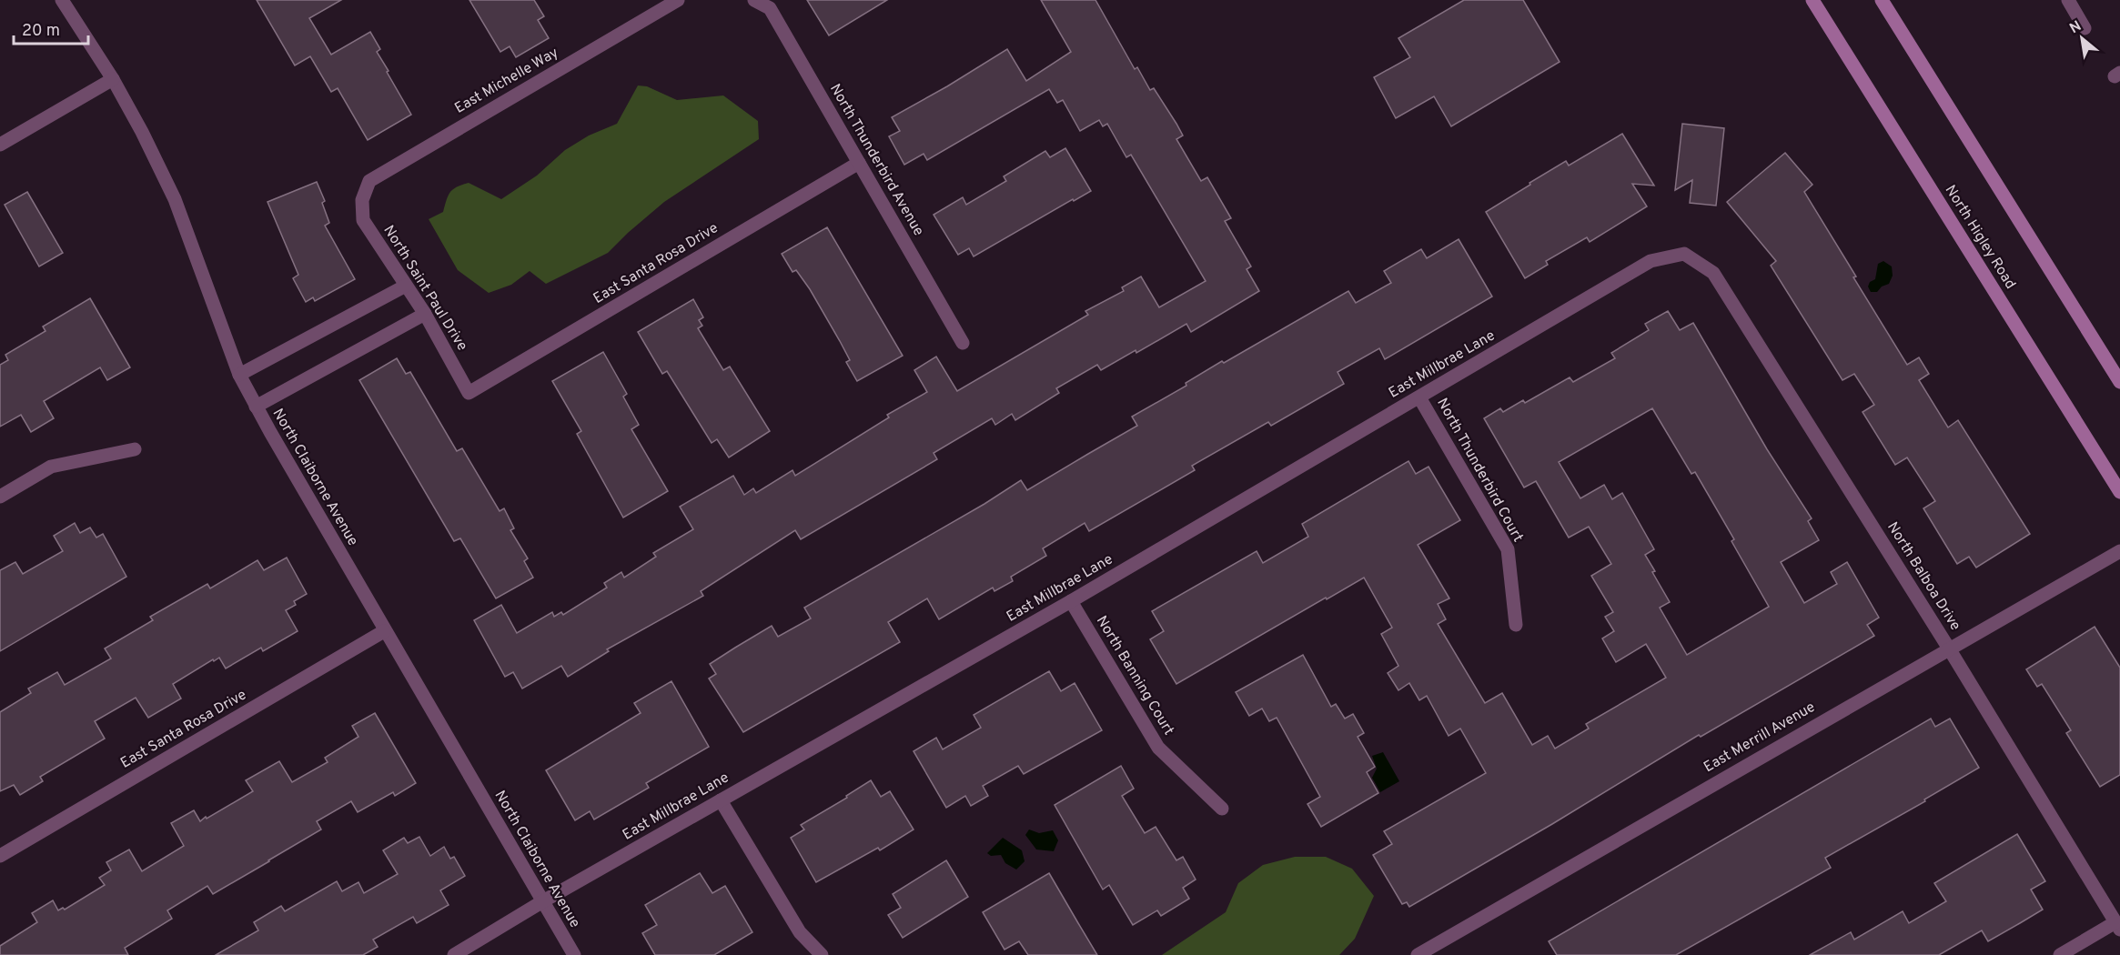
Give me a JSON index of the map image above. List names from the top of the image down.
{
  "streets": {
    "main road": ["North Higley Road"],
    "street": [
      "East Michelle Way",
      "North Thunderbird Avenue",
      "East Santa Rosa Drive",
      "North Saint Paul Drive",
      "East Millbrae Lane",
      "North Thunderbird Court",
      "North Claiborne Avenue",
      "North Balboa Drive",
      "North Banning Court",
      "East Merrill Avenue"
    ]
  },
  "crossings": [
    ["East Michelle Way", "North Saint Paul Drive"],
    ["North Thunderbird Avenue", "East Santa Rosa Drive"],
    ["East Santa Rosa Drive", "North Saint Paul Drive"],
    ["East Santa Rosa Drive", "North Claiborne Avenue"],
    ["East Millbrae Lane", "North Thunderbird Court"],
    ["East Millbrae Lane", "North Claiborne Avenue"],
    ["East Millbrae Lane", "North Balboa Drive"],
    ["East Millbrae Lane", "North Banning Court"],
    ["North Balboa Drive", "East Merrill Avenue"]
  ],
  "scale_bar": "20 m",
  "north": "top left"
}
